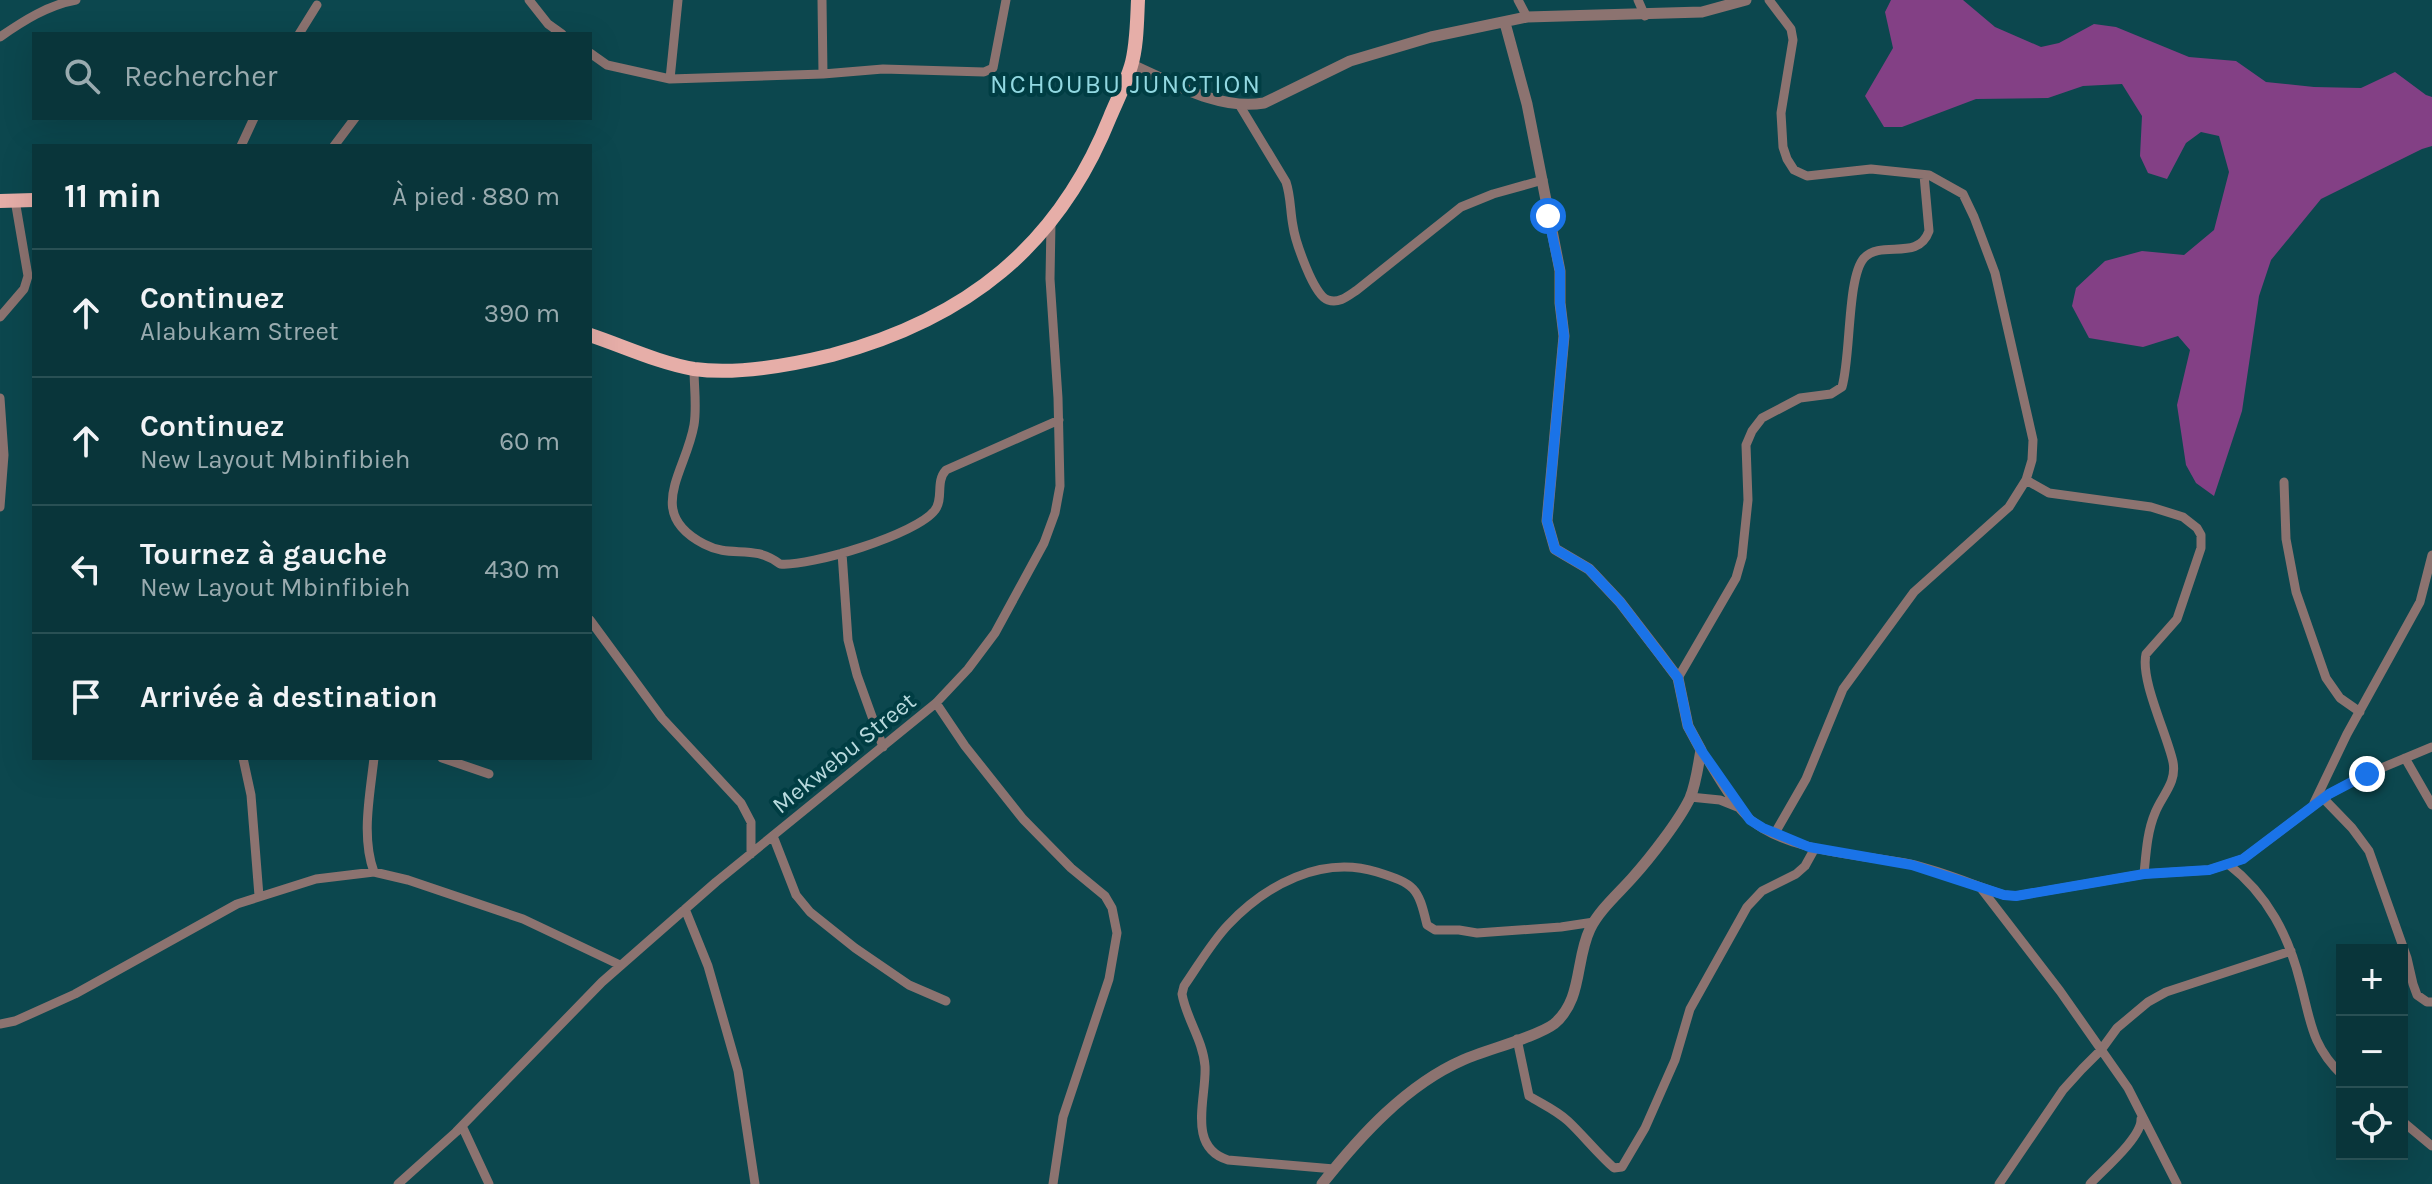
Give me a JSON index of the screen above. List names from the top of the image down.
{
  "streets": {
    "street": ["Mekwebu Street"]
  },
  "districts": ["NCHOUBU JUNCTION"],
  "page": {
    "search": "Rechercher",
    "heading": ["11 min", "À pied · 880 m"],
    "list": [
      ["Continuez", "Alabukam Street", "390 m"],
      ["Continuez", "New Layout Mbinfibieh", "60 m"],
      ["Tournez à gauche", "New Layout Mbinfibieh", "430 m"],
      "Arrivée à destination"
    ],
    "map_buttons": ["+", "−"]
  }
}
